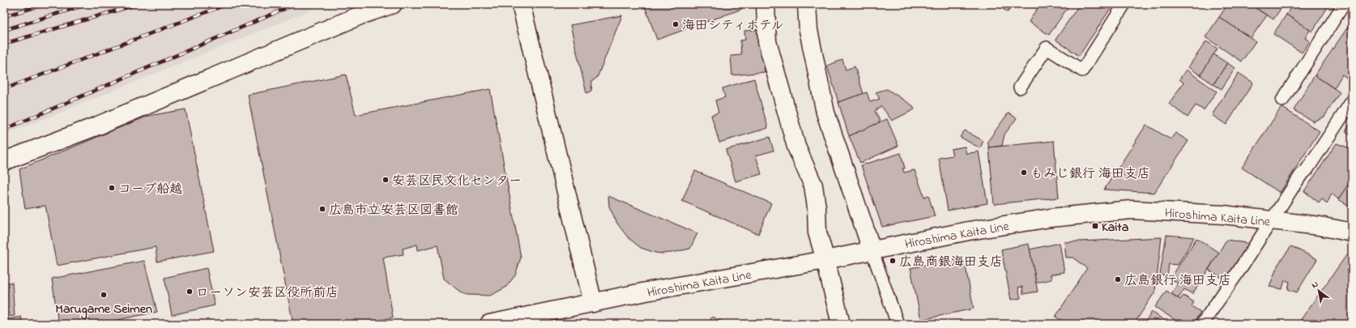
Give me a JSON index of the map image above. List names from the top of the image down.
{
  "streets": {
    "street": ["Hiroshima Kaita Line"]
  },
  "places": {
    "other": [
      "海田シティホテル",
      "もみじ銀行 海田支店",
      "安芸区民文化センター",
      "コープ船越",
      "広島市立安芸区図書館",
      "広島商銀海田支店",
      "広島銀行 海田支店",
      "ローソン安芸区役所前店",
      "Marugame Seimen"
    ],
    "transit": ["Kaita"]
  },
  "north": "top left"
}
